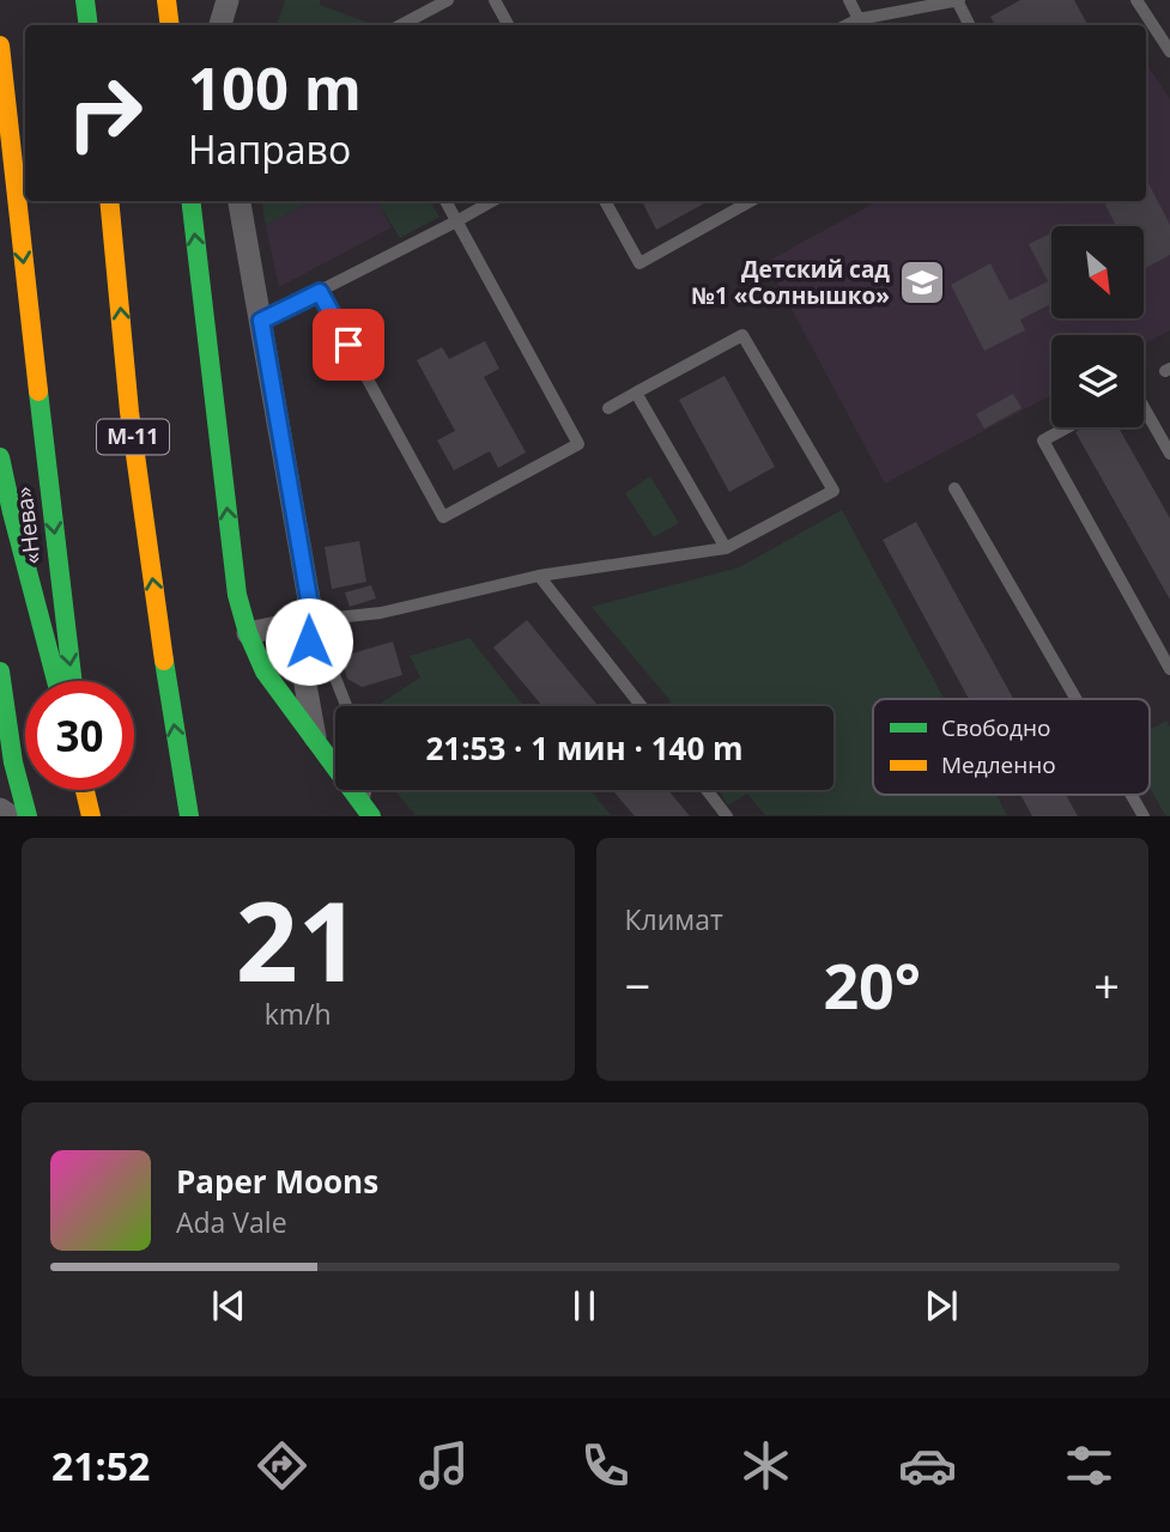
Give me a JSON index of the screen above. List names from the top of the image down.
{
  "streets": {
    "main road": ["М-11", "«Нева»"]
  },
  "places": {
    "school or university": ["Детский сад №1 «Солнышко»"]
  },
  "legend": ["Свободно", "Медленно"],
  "north": "bottom right",
  "page": {
    "turn": ["100 m", "Направо"],
    "limit": "30",
    "trip": "21:53 · 1 мин · 140 m",
    "tile": [
      ["21", "km/h"],
      "Климат"
    ],
    "heat": ["−", "20°", "+"],
    "song": ["Paper Moons", "Ada Vale"],
    "tabs": "21:52"
  }
}
